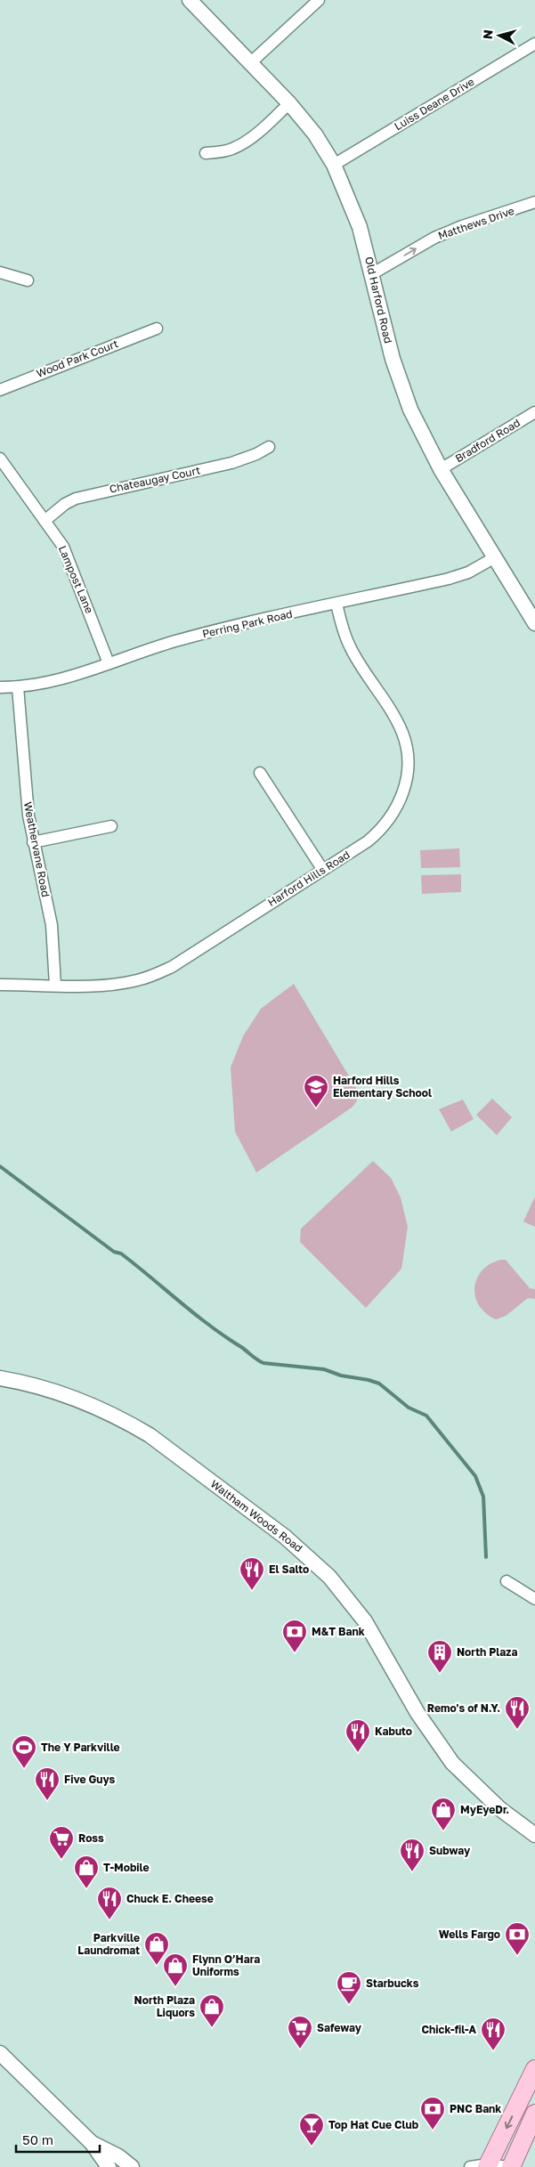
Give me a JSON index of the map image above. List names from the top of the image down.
{
  "streets": {
    "street": [
      "Luiss Deane Drive",
      "Matthews Drive",
      "Old Harford Road",
      "Wood Park Court",
      "Bradford Road",
      "Chateaugay Court",
      "Lampost Lane",
      "Perring Park Road",
      "Weathervane Road",
      "Harford Hills Road",
      "Waltham Woods Road"
    ]
  },
  "crossings": [
    ["Luiss Deane Drive", "Old Harford Road"],
    ["Matthews Drive", "Old Harford Road"],
    ["Old Harford Road", "Bradford Road"],
    ["Old Harford Road", "Perring Park Road"],
    ["Chateaugay Court", "Lampost Lane"],
    ["Lampost Lane", "Perring Park Road"],
    ["Perring Park Road", "Weathervane Road"],
    ["Perring Park Road", "Harford Hills Road"],
    ["Weathervane Road", "Harford Hills Road"]
  ],
  "one_way": ["Matthews Drive"],
  "places": {
    "school or university": ["Harford Hills Elementary School"],
    "restaurant": [
      "El Salto",
      "Remo's of N.Y.",
      "Kabuto",
      "Five Guys",
      "Subway",
      "Chuck E. Cheese",
      "Chick-fil-A"
    ],
    "bank": ["M&T Bank", "Wells Fargo", "PNC Bank"],
    "building": ["North Plaza"],
    "sports": ["The Y Parkville"],
    "shop": [
      "MyEyeDr.",
      "T-Mobile",
      "Parkville Laundromat",
      "Flynn O’Hara Uniforms",
      "North Plaza Liquors"
    ],
    "supermarket": ["Ross", "Safeway"],
    "cafe": ["Starbucks"],
    "bar": ["Top Hat Cue Club"]
  },
  "scale_bar": "50 m",
  "north": "left"
}
